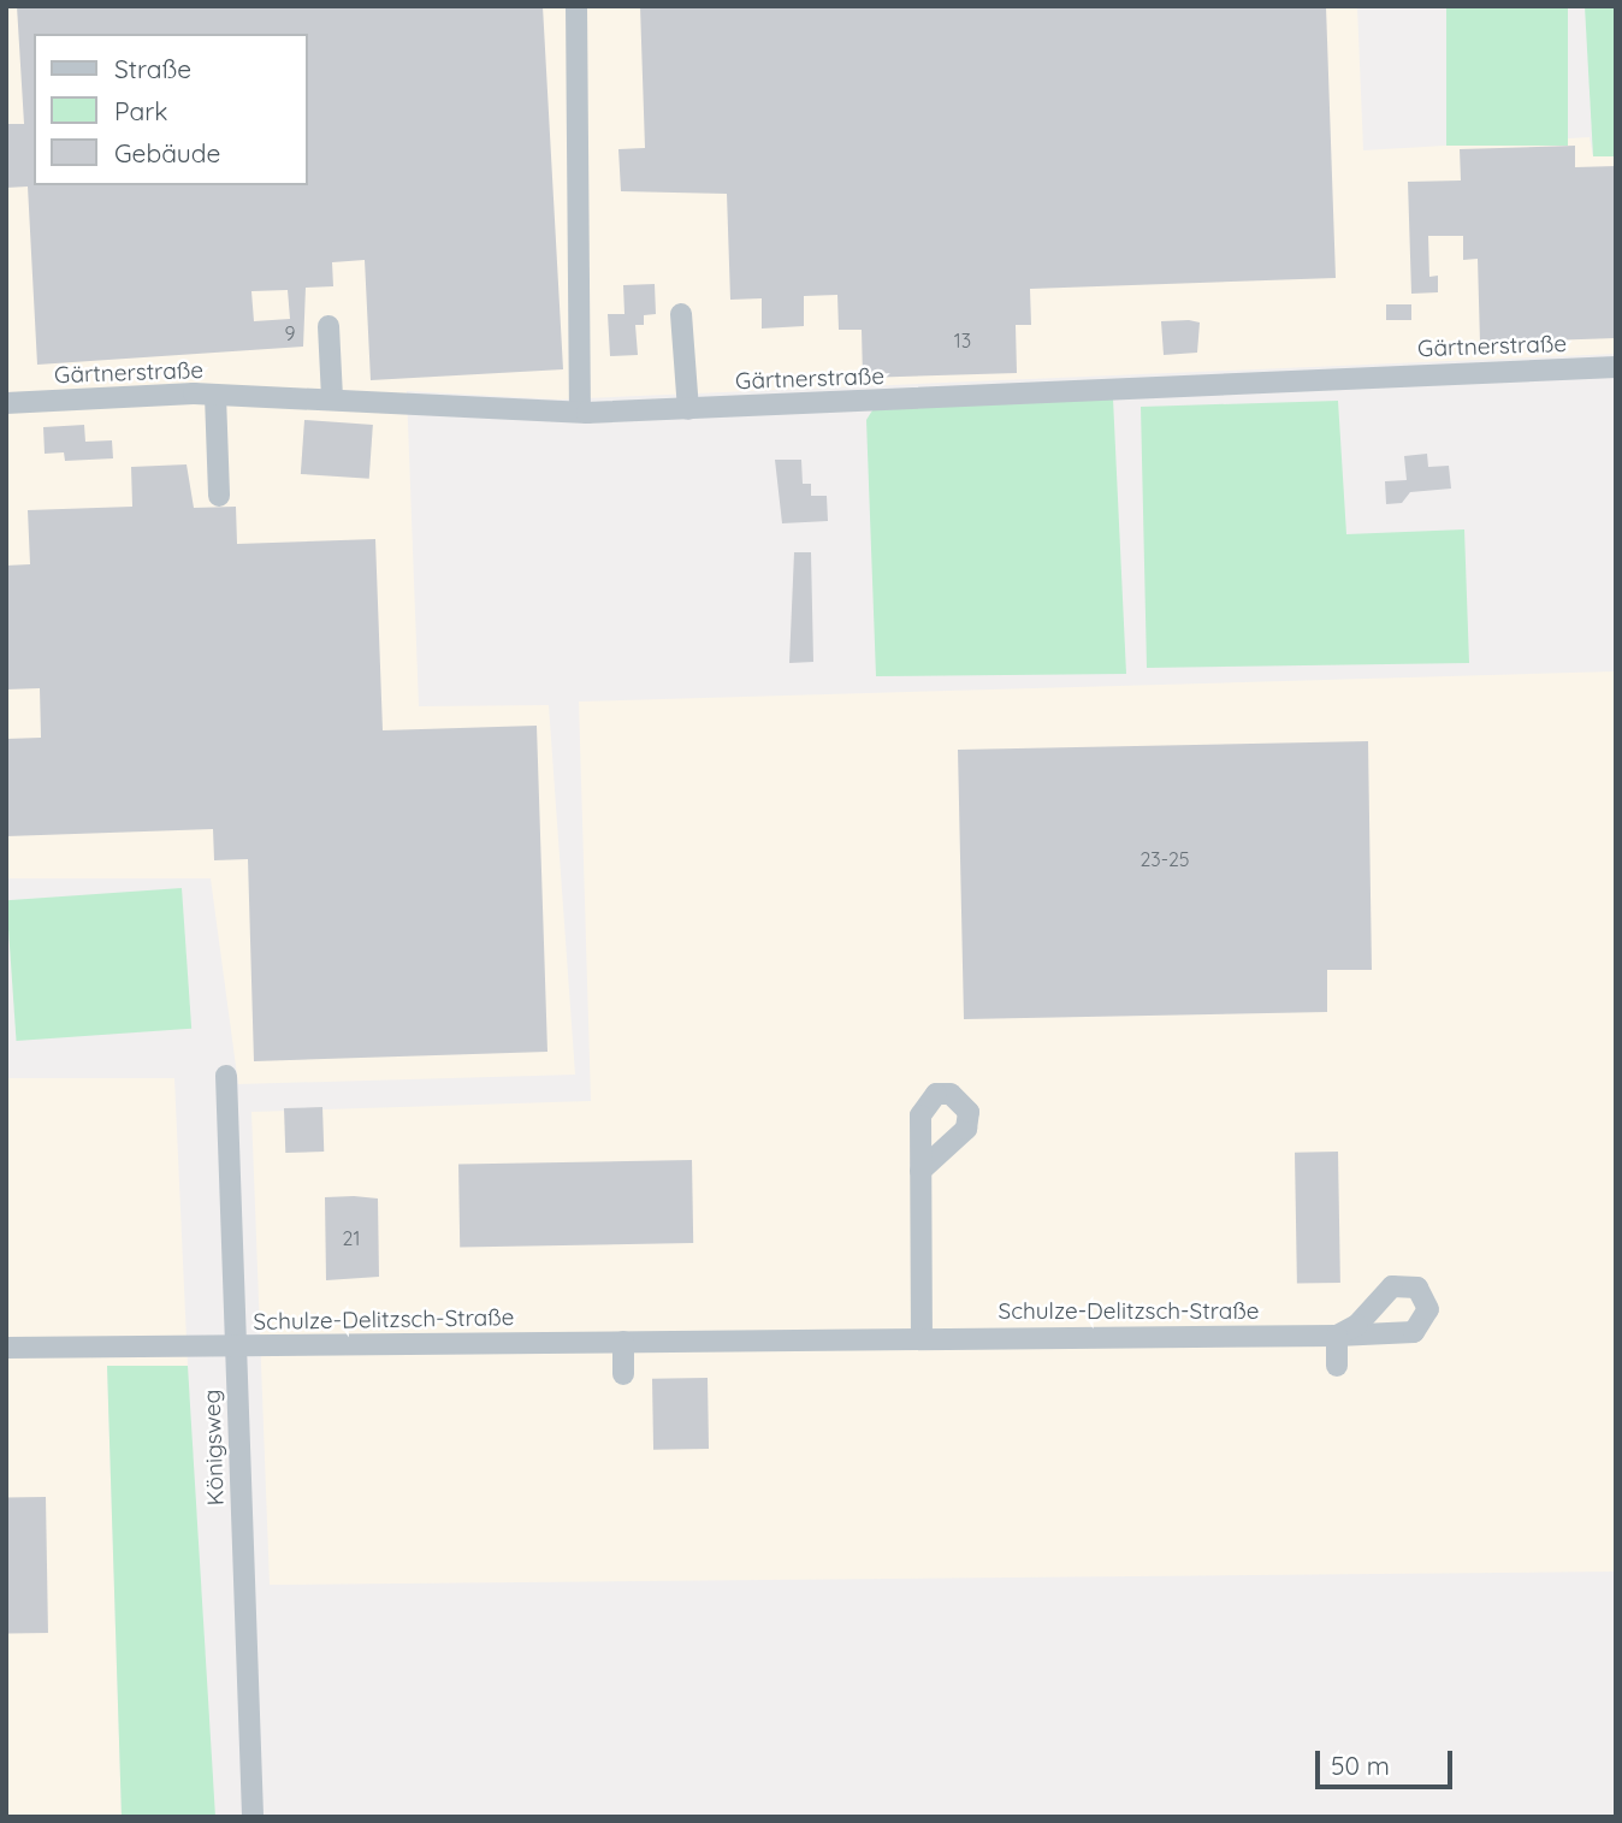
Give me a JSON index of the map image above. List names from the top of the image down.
{
  "streets": {
    "street": ["Gärtnerstraße", "Schulze-Delitzsch-Straße", "Königsweg"]
  },
  "crossings": [
    ["Schulze-Delitzsch-Straße", "Königsweg"]
  ],
  "house_numbers": [
    "9",
    "13",
    "23-25",
    "21"
  ],
  "legend": ["Straße", "Park", "Gebäude"],
  "scale_bar": "50 m"
}
